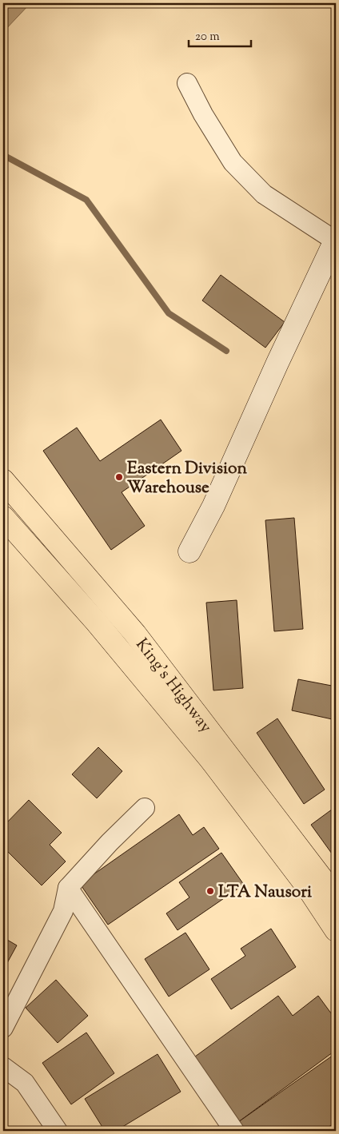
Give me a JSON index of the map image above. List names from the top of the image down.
{
  "streets": {
    "highway": ["King's Highway"]
  },
  "places": ["Eastern Division Warehouse", "LTA Nausori"],
  "scale_bar": "20 m"
}
